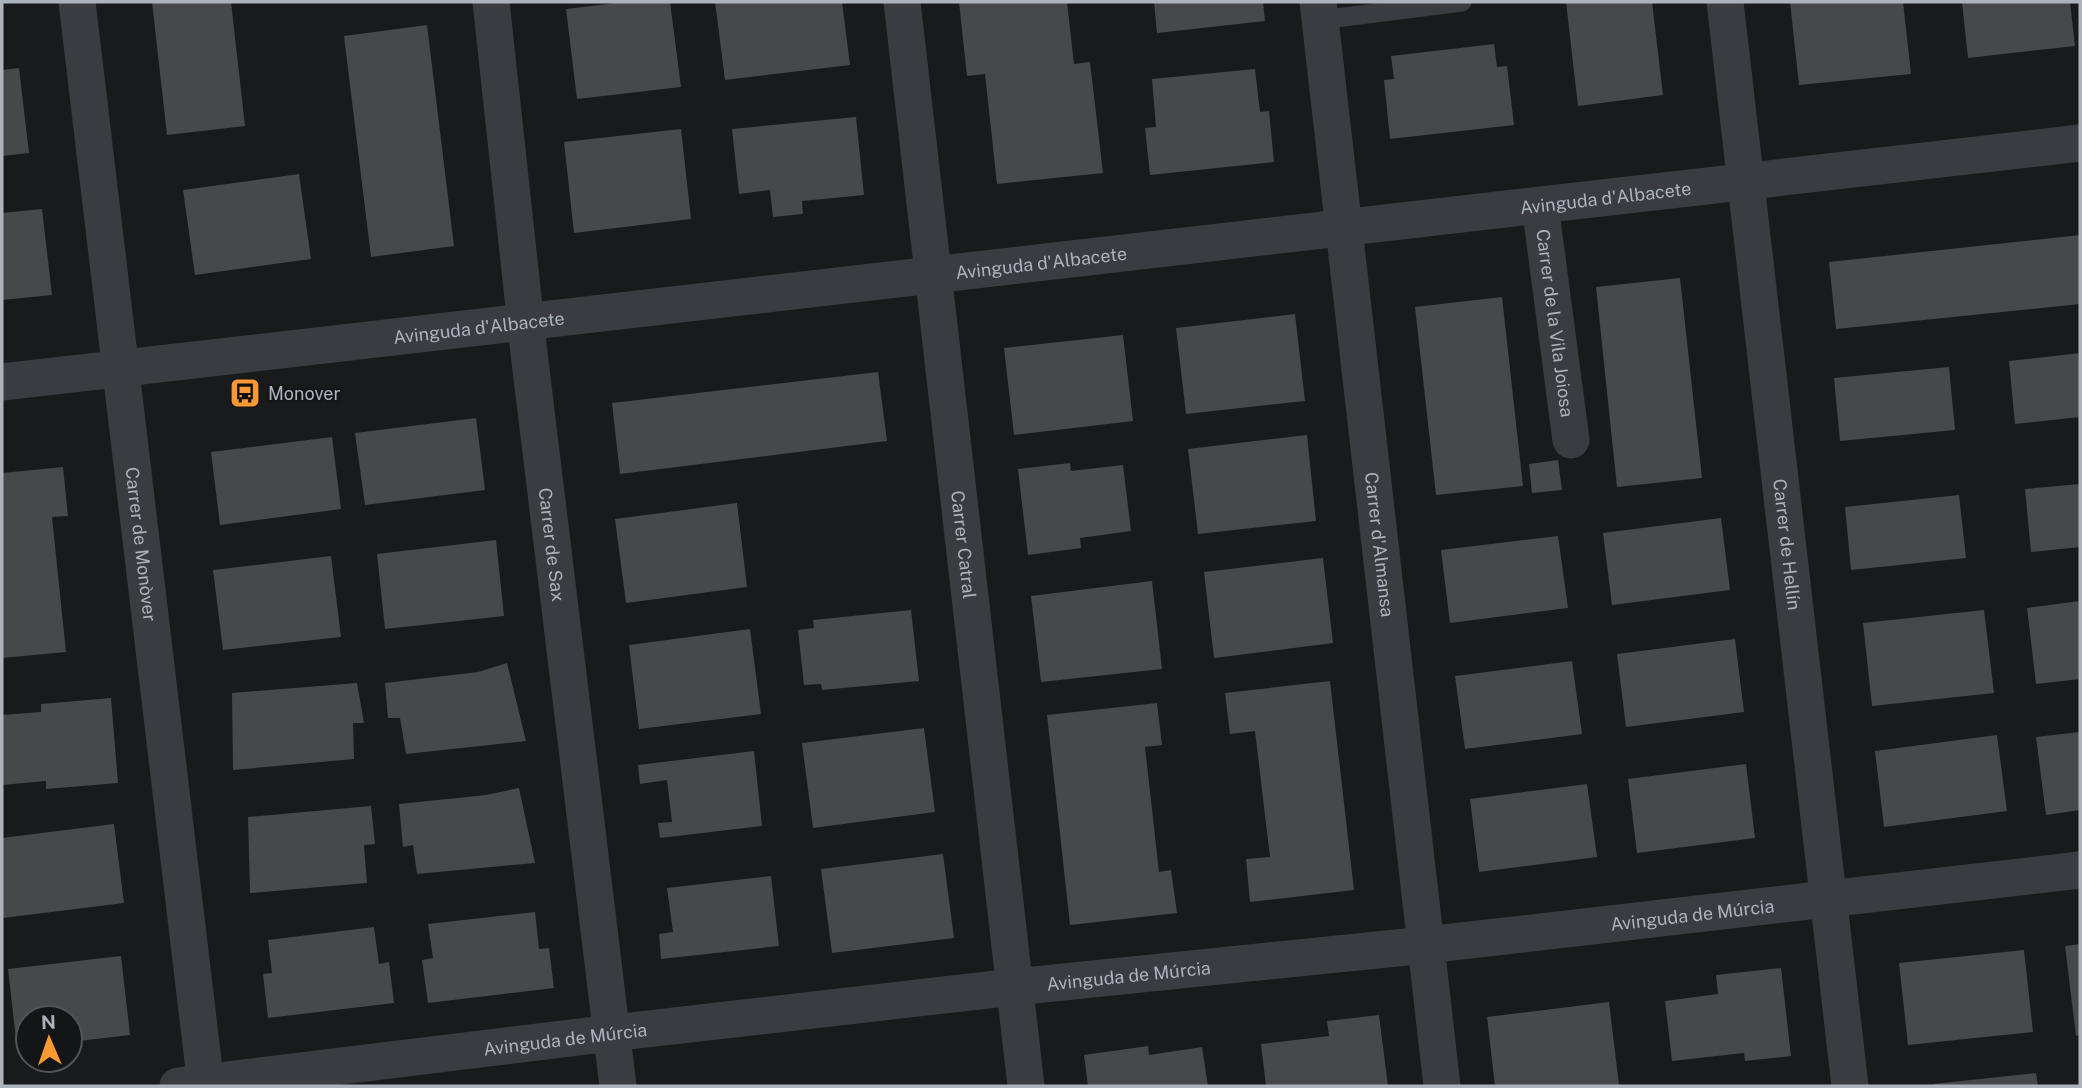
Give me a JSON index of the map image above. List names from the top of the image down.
{
  "streets": {
    "street": [
      "Avinguda d'Albacete",
      "Carrer de la Vila Joiosa",
      "Carrer de Monòver",
      "Carrer de Sax",
      "Carrer Catral",
      "Carrer d'Almansa",
      "Carrer de Hellín",
      "Avinguda de Múrcia"
    ]
  },
  "crossings": [
    ["Avinguda d'Albacete", "Carrer de la Vila Joiosa"],
    ["Avinguda d'Albacete", "Carrer de Monòver"],
    ["Avinguda d'Albacete", "Carrer de Sax"],
    ["Avinguda d'Albacete", "Carrer Catral"],
    ["Avinguda d'Albacete", "Carrer d'Almansa"],
    ["Avinguda d'Albacete", "Carrer de Hellín"],
    ["Carrer de Monòver", "Avinguda de Múrcia"],
    ["Carrer de Sax", "Avinguda de Múrcia"],
    ["Carrer Catral", "Avinguda de Múrcia"],
    ["Carrer d'Almansa", "Avinguda de Múrcia"],
    ["Carrer de Hellín", "Avinguda de Múrcia"]
  ],
  "places": {
    "bus stop": ["Monover"]
  },
  "north": "top"
}
